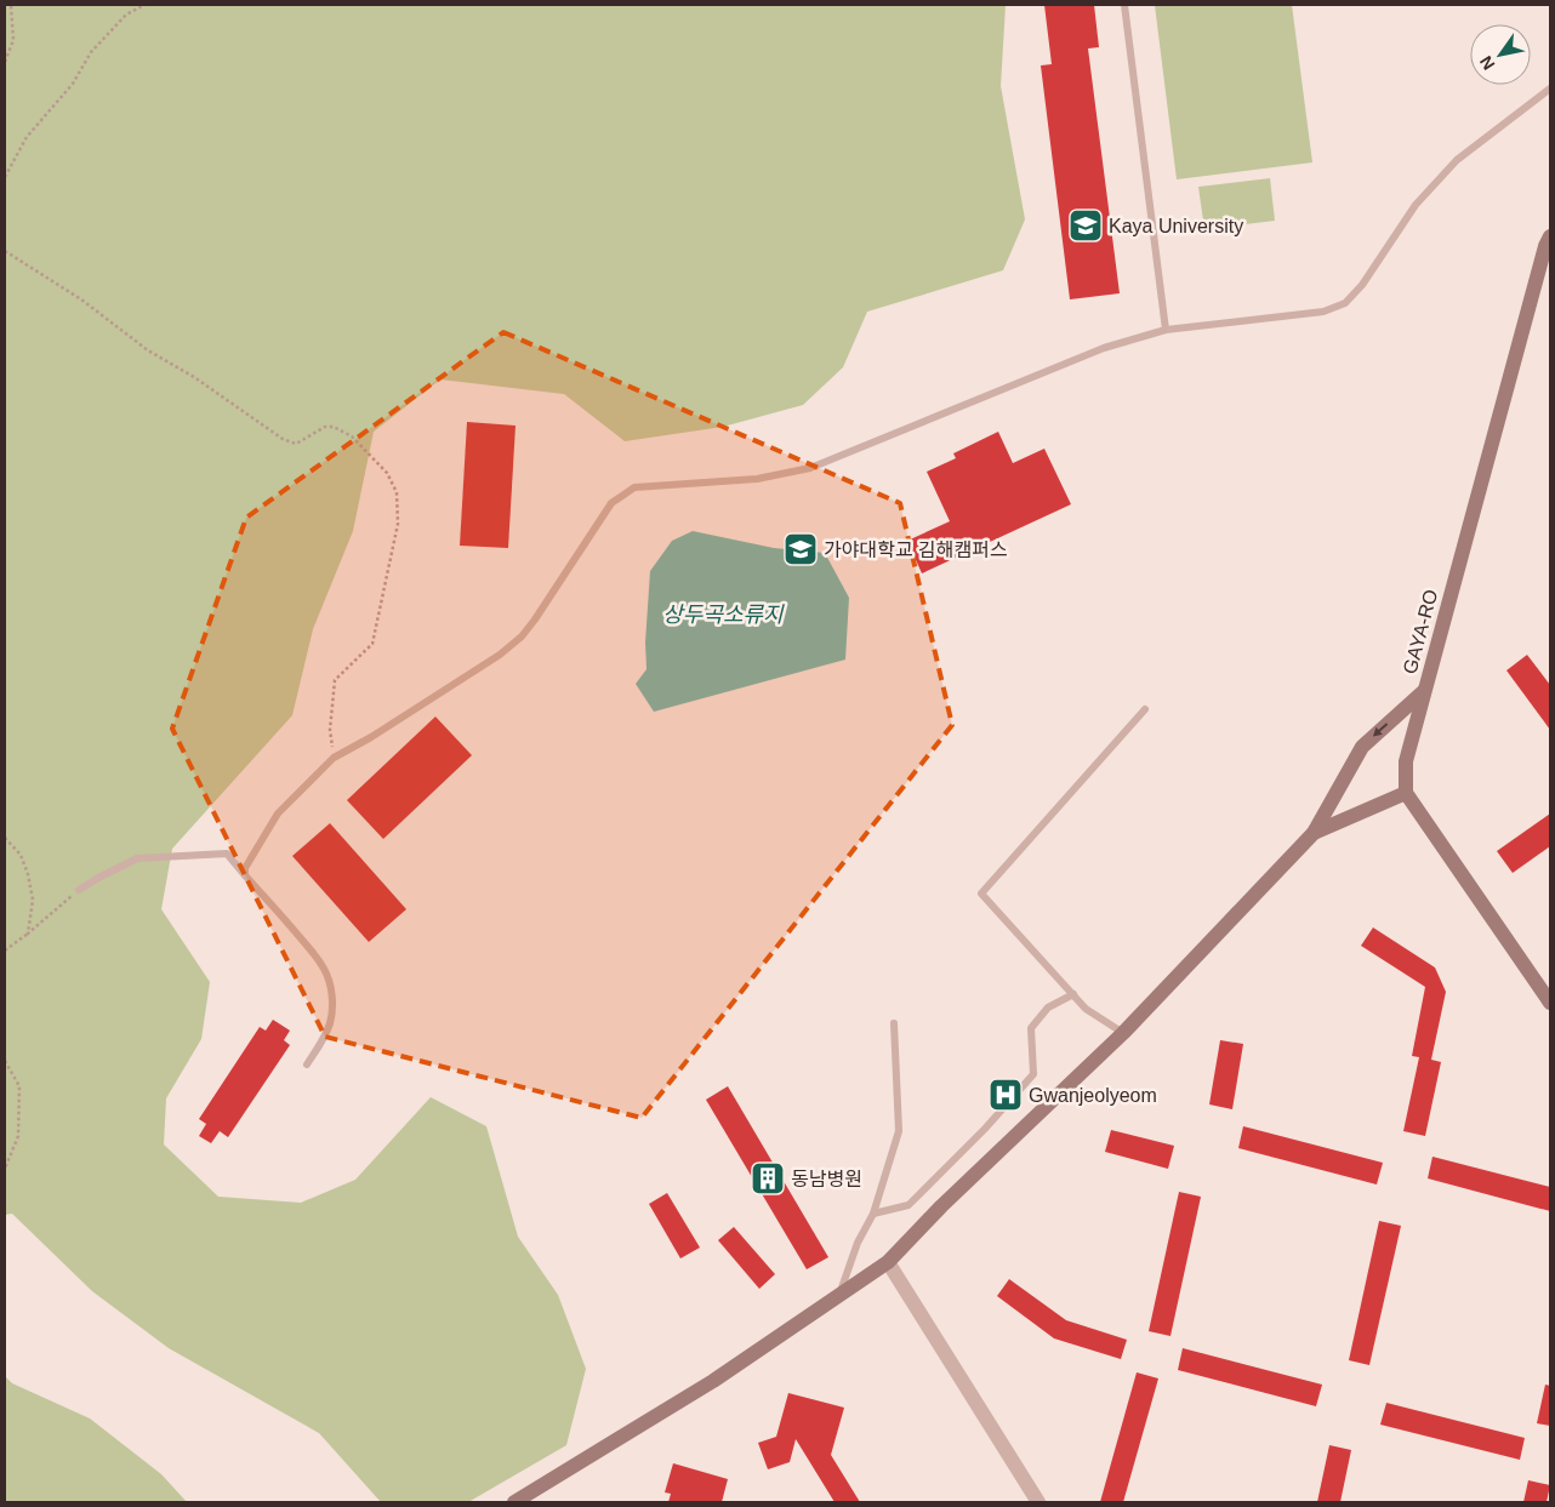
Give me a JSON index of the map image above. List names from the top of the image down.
{
  "streets": {
    "street": ["GAYA-RO"]
  },
  "water": ["상두곡소류지"],
  "places": {
    "school or university": ["Kaya University", "가야대학교 김해캠퍼스"],
    "hospital": ["Gwanjeolyeom"],
    "building": ["동남병원"]
  },
  "north": "bottom left"
}
